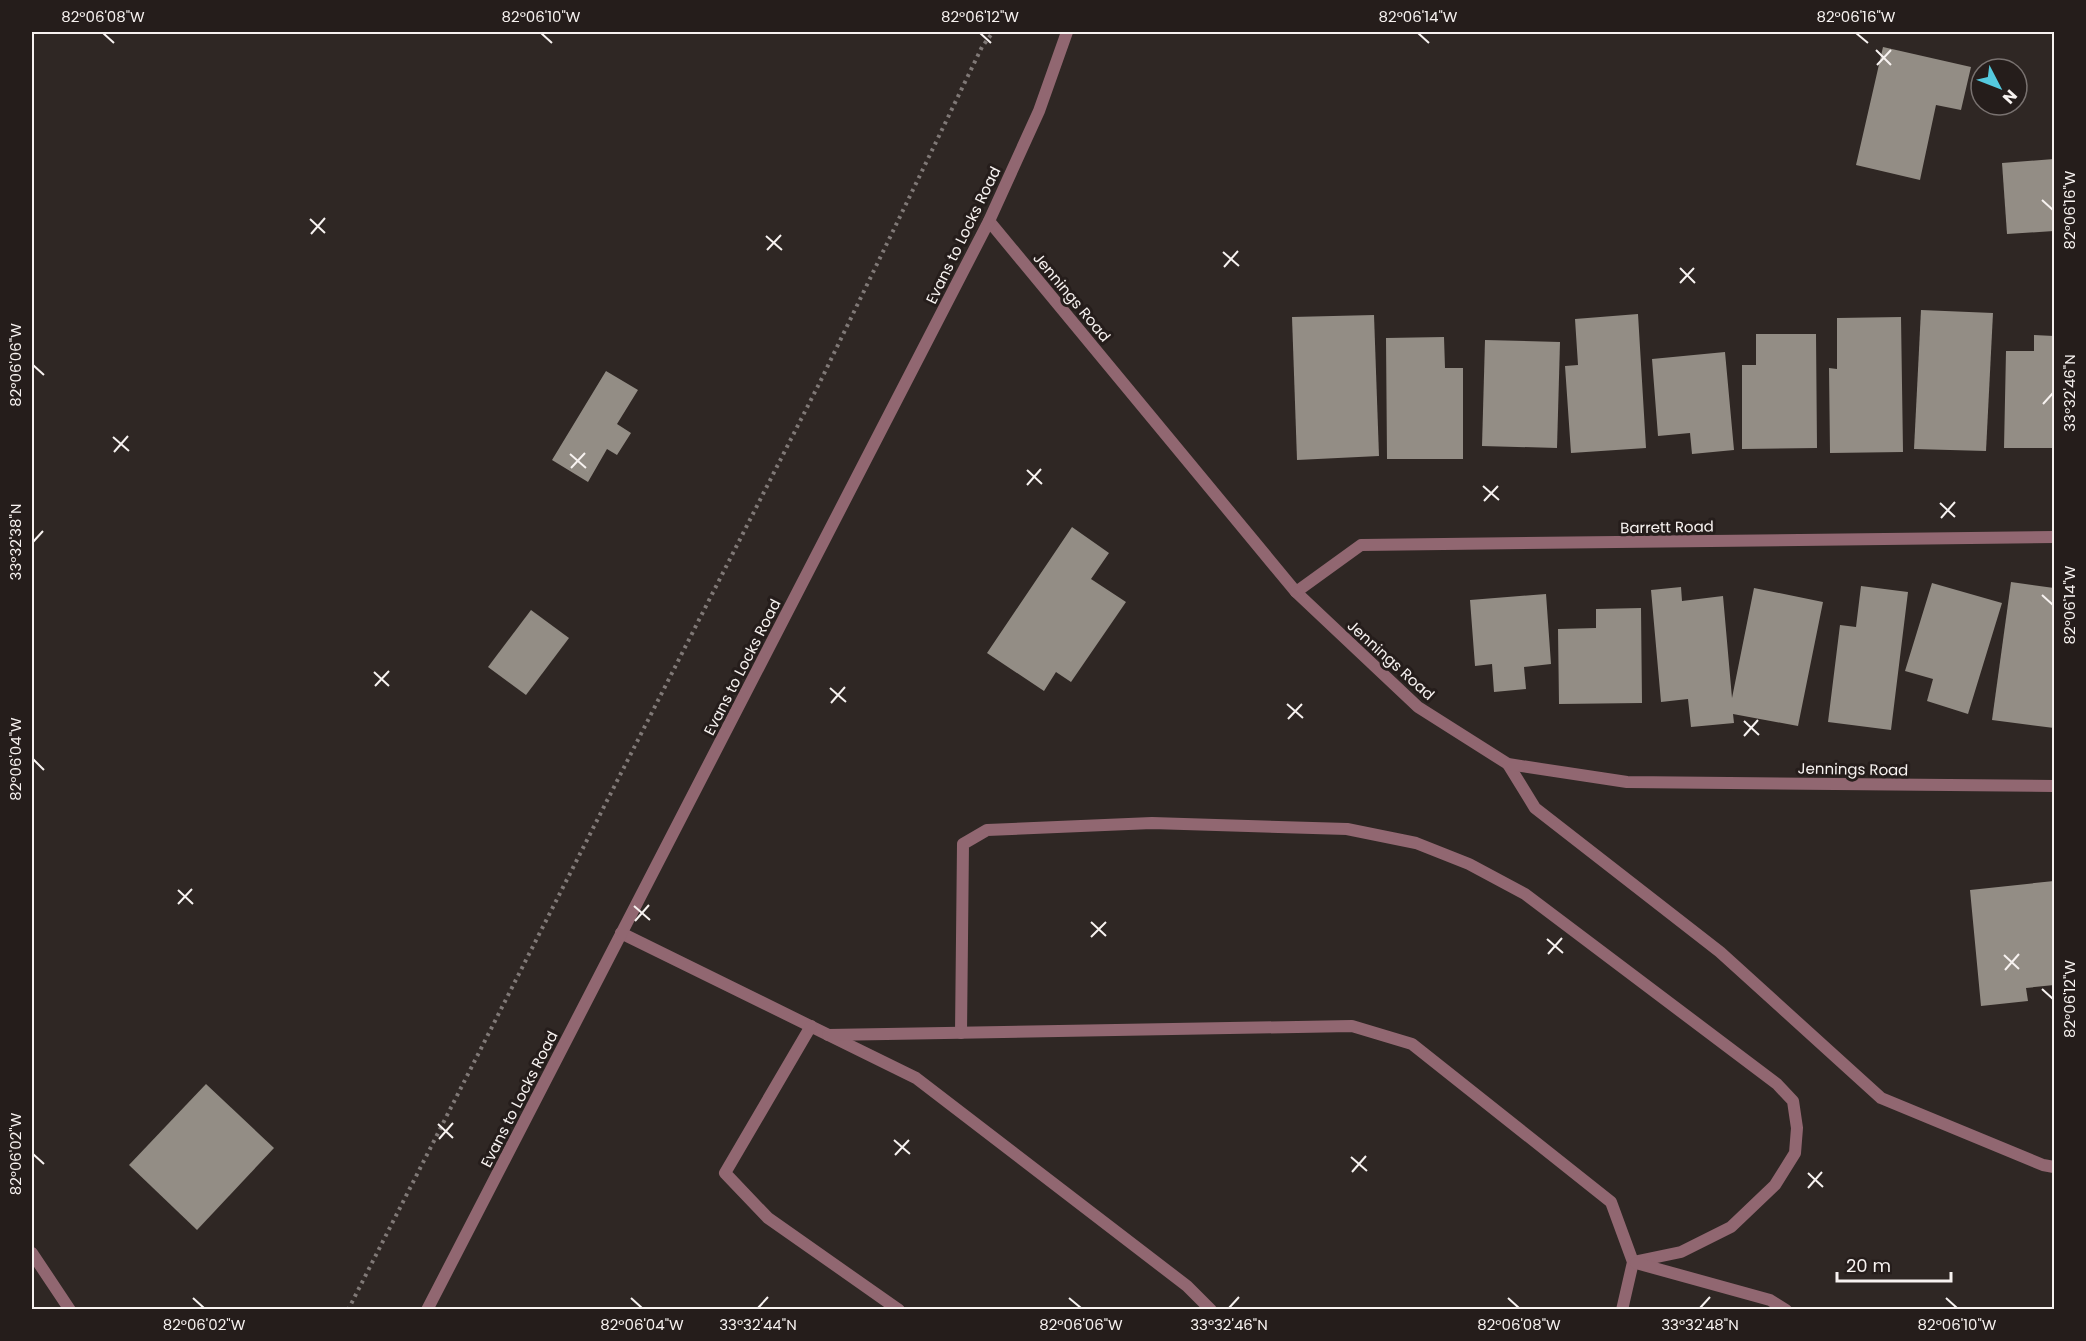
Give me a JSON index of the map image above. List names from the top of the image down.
{
  "streets": {
    "street": ["Evans to Locks Road", "Jennings Road", "Barrett Road"]
  },
  "crossings": [
    ["Evans to Locks Road", "Jennings Road"],
    ["Jennings Road", "Barrett Road"]
  ],
  "scale_bar": "20 m",
  "north": "bottom right",
  "coordinates": [
    "82°06'08\"W",
    "82°06'10\"W",
    "82°06'12\"W",
    "82°06'14\"W",
    "82°06'16\"W",
    "82°06'06\"W",
    "33°32'46\"N",
    "33°32'38\"N",
    "82°06'04\"W",
    "82°06'02\"W",
    "33°32'44\"N",
    "33°32'48\"N"
  ]
}
